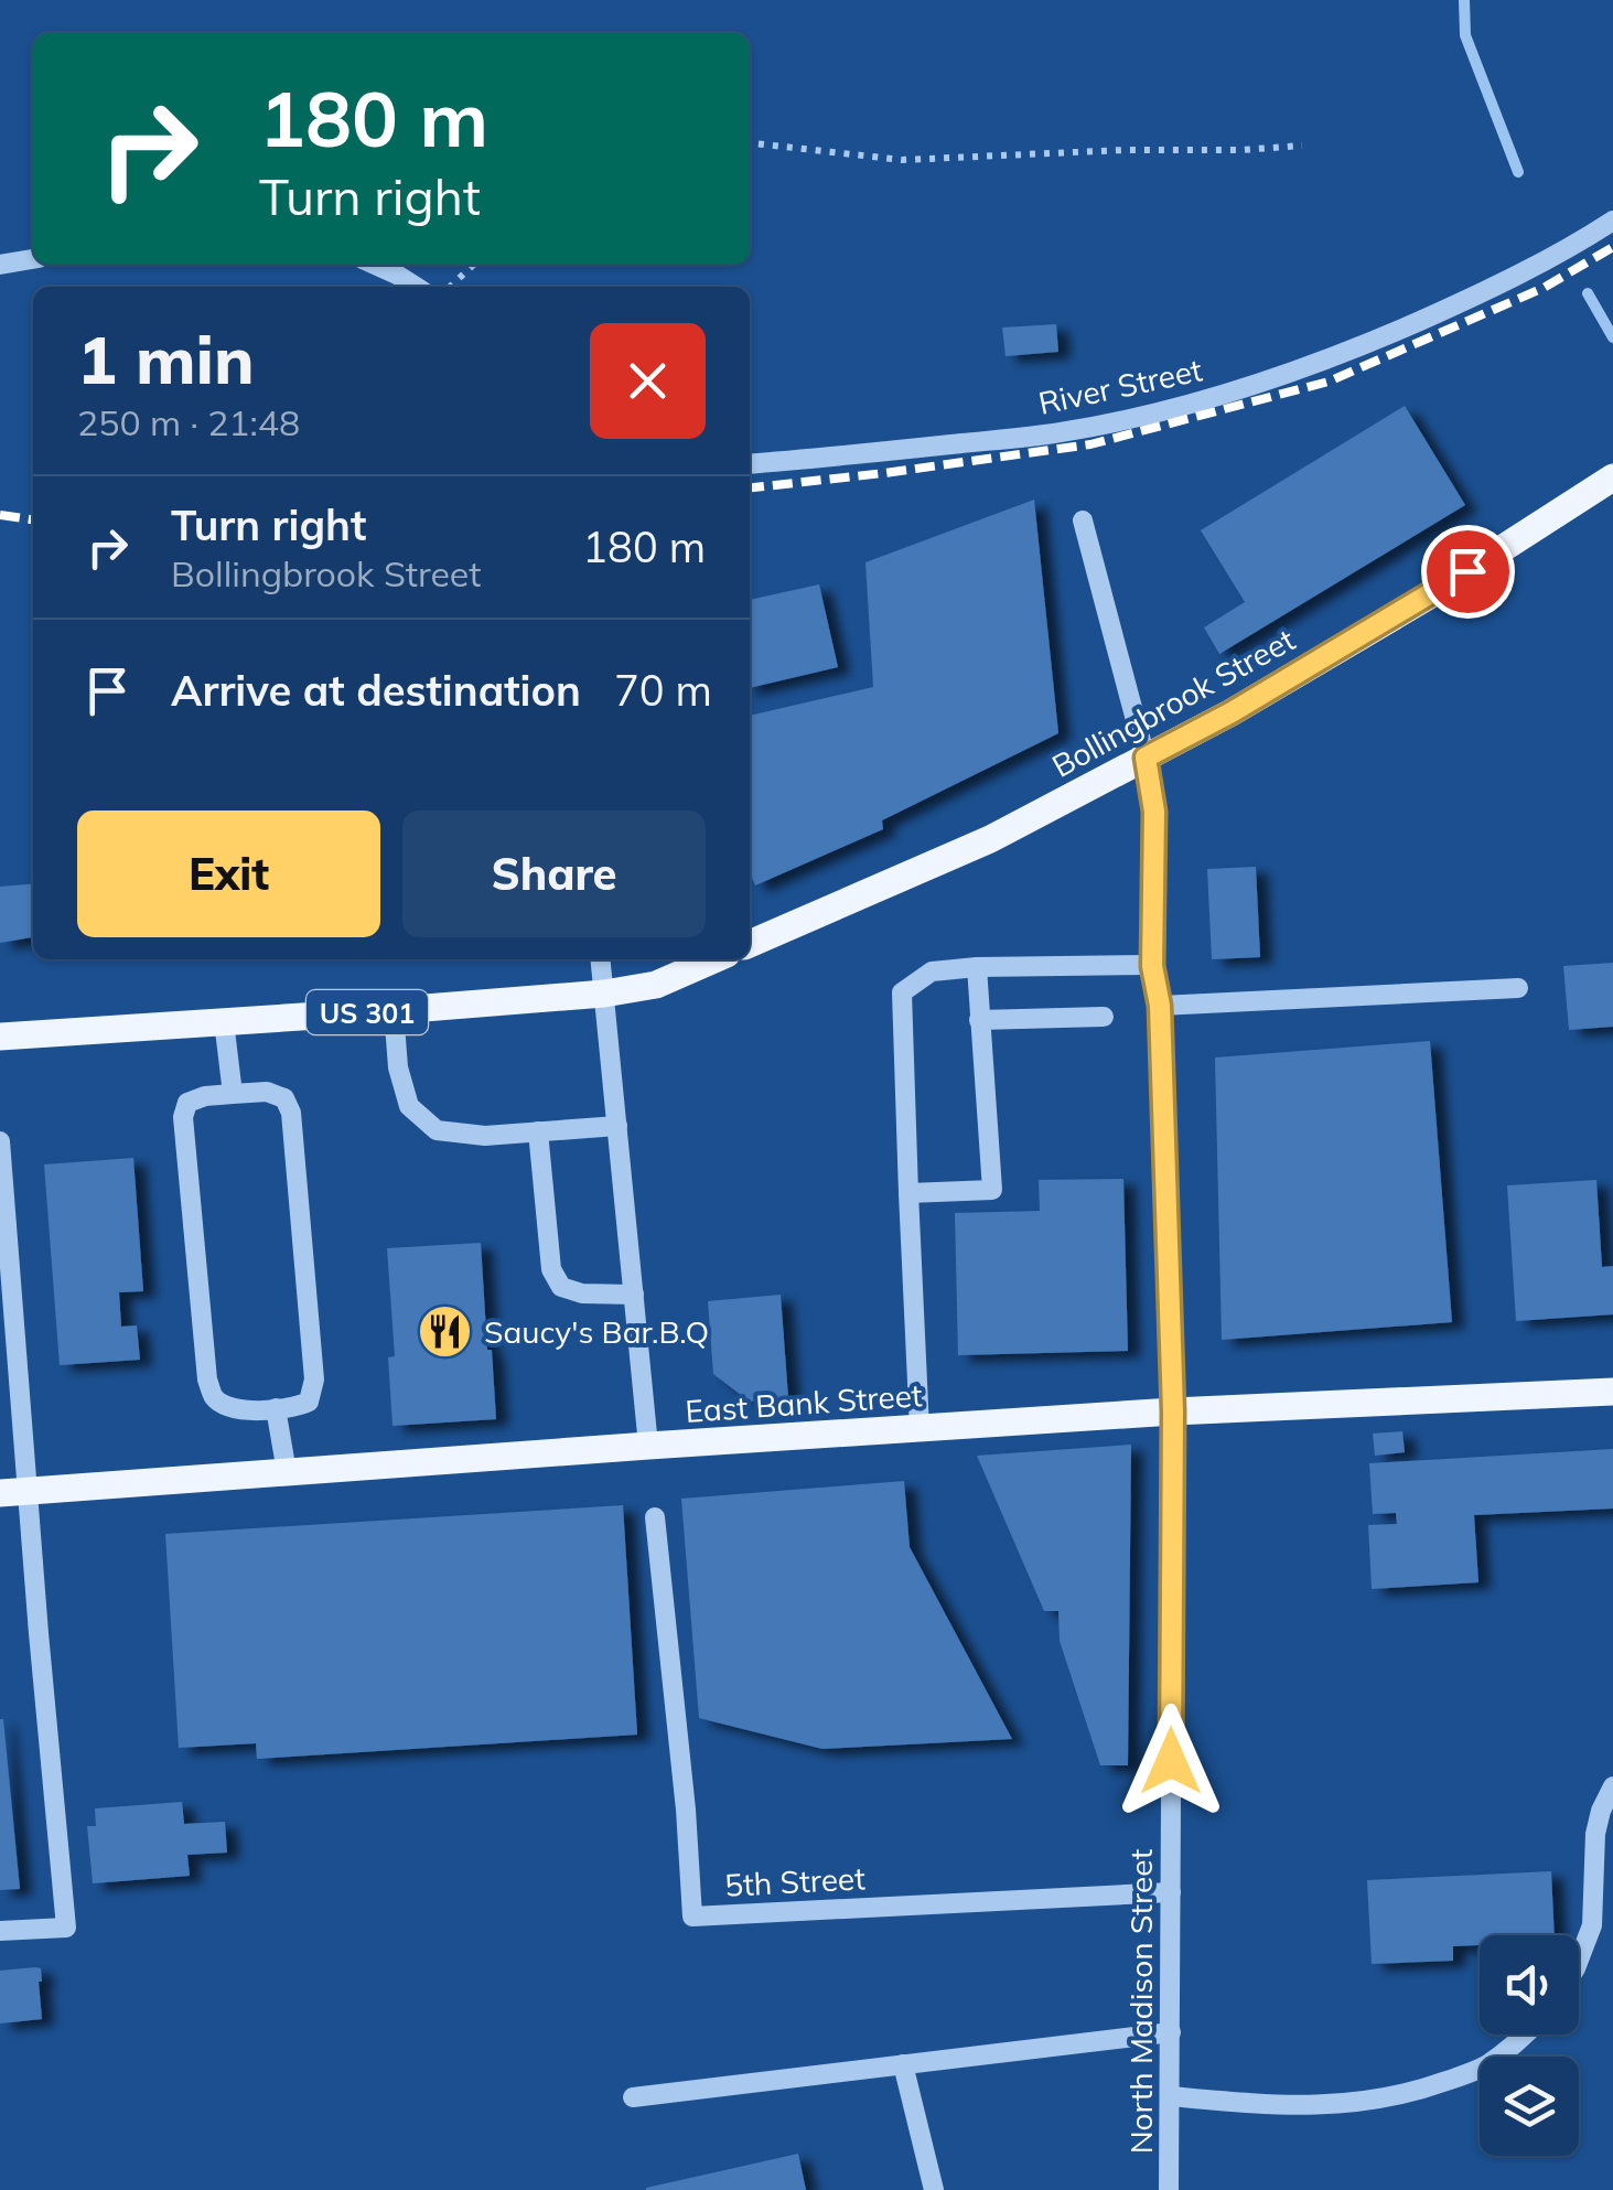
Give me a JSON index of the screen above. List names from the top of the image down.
{
  "streets": {
    "main road": ["Bollingbrook Street", "US 301", "East Bank Street"],
    "street": ["River Street", "5th Street", "North Madison Street"]
  },
  "crossings": [
    ["Bollingbrook Street", "North Madison Street"],
    ["East Bank Street", "North Madison Street"],
    ["5th Street", "North Madison Street"]
  ],
  "places": {
    "restaurant": ["Saucy's Bar.B.Q"]
  },
  "page": {
    "turn": ["180 m", "Turn right"],
    "heading": ["1 min", "250 m · 21:48"],
    "list": [
      {
        "name": "Turn right",
        "note": "Bollingbrook Street",
        "value": "180 m"
      },
      {
        "name": "Arrive at destination",
        "value": "70 m"
      }
    ],
    "buttons": ["Exit", "Share"]
  }
}
